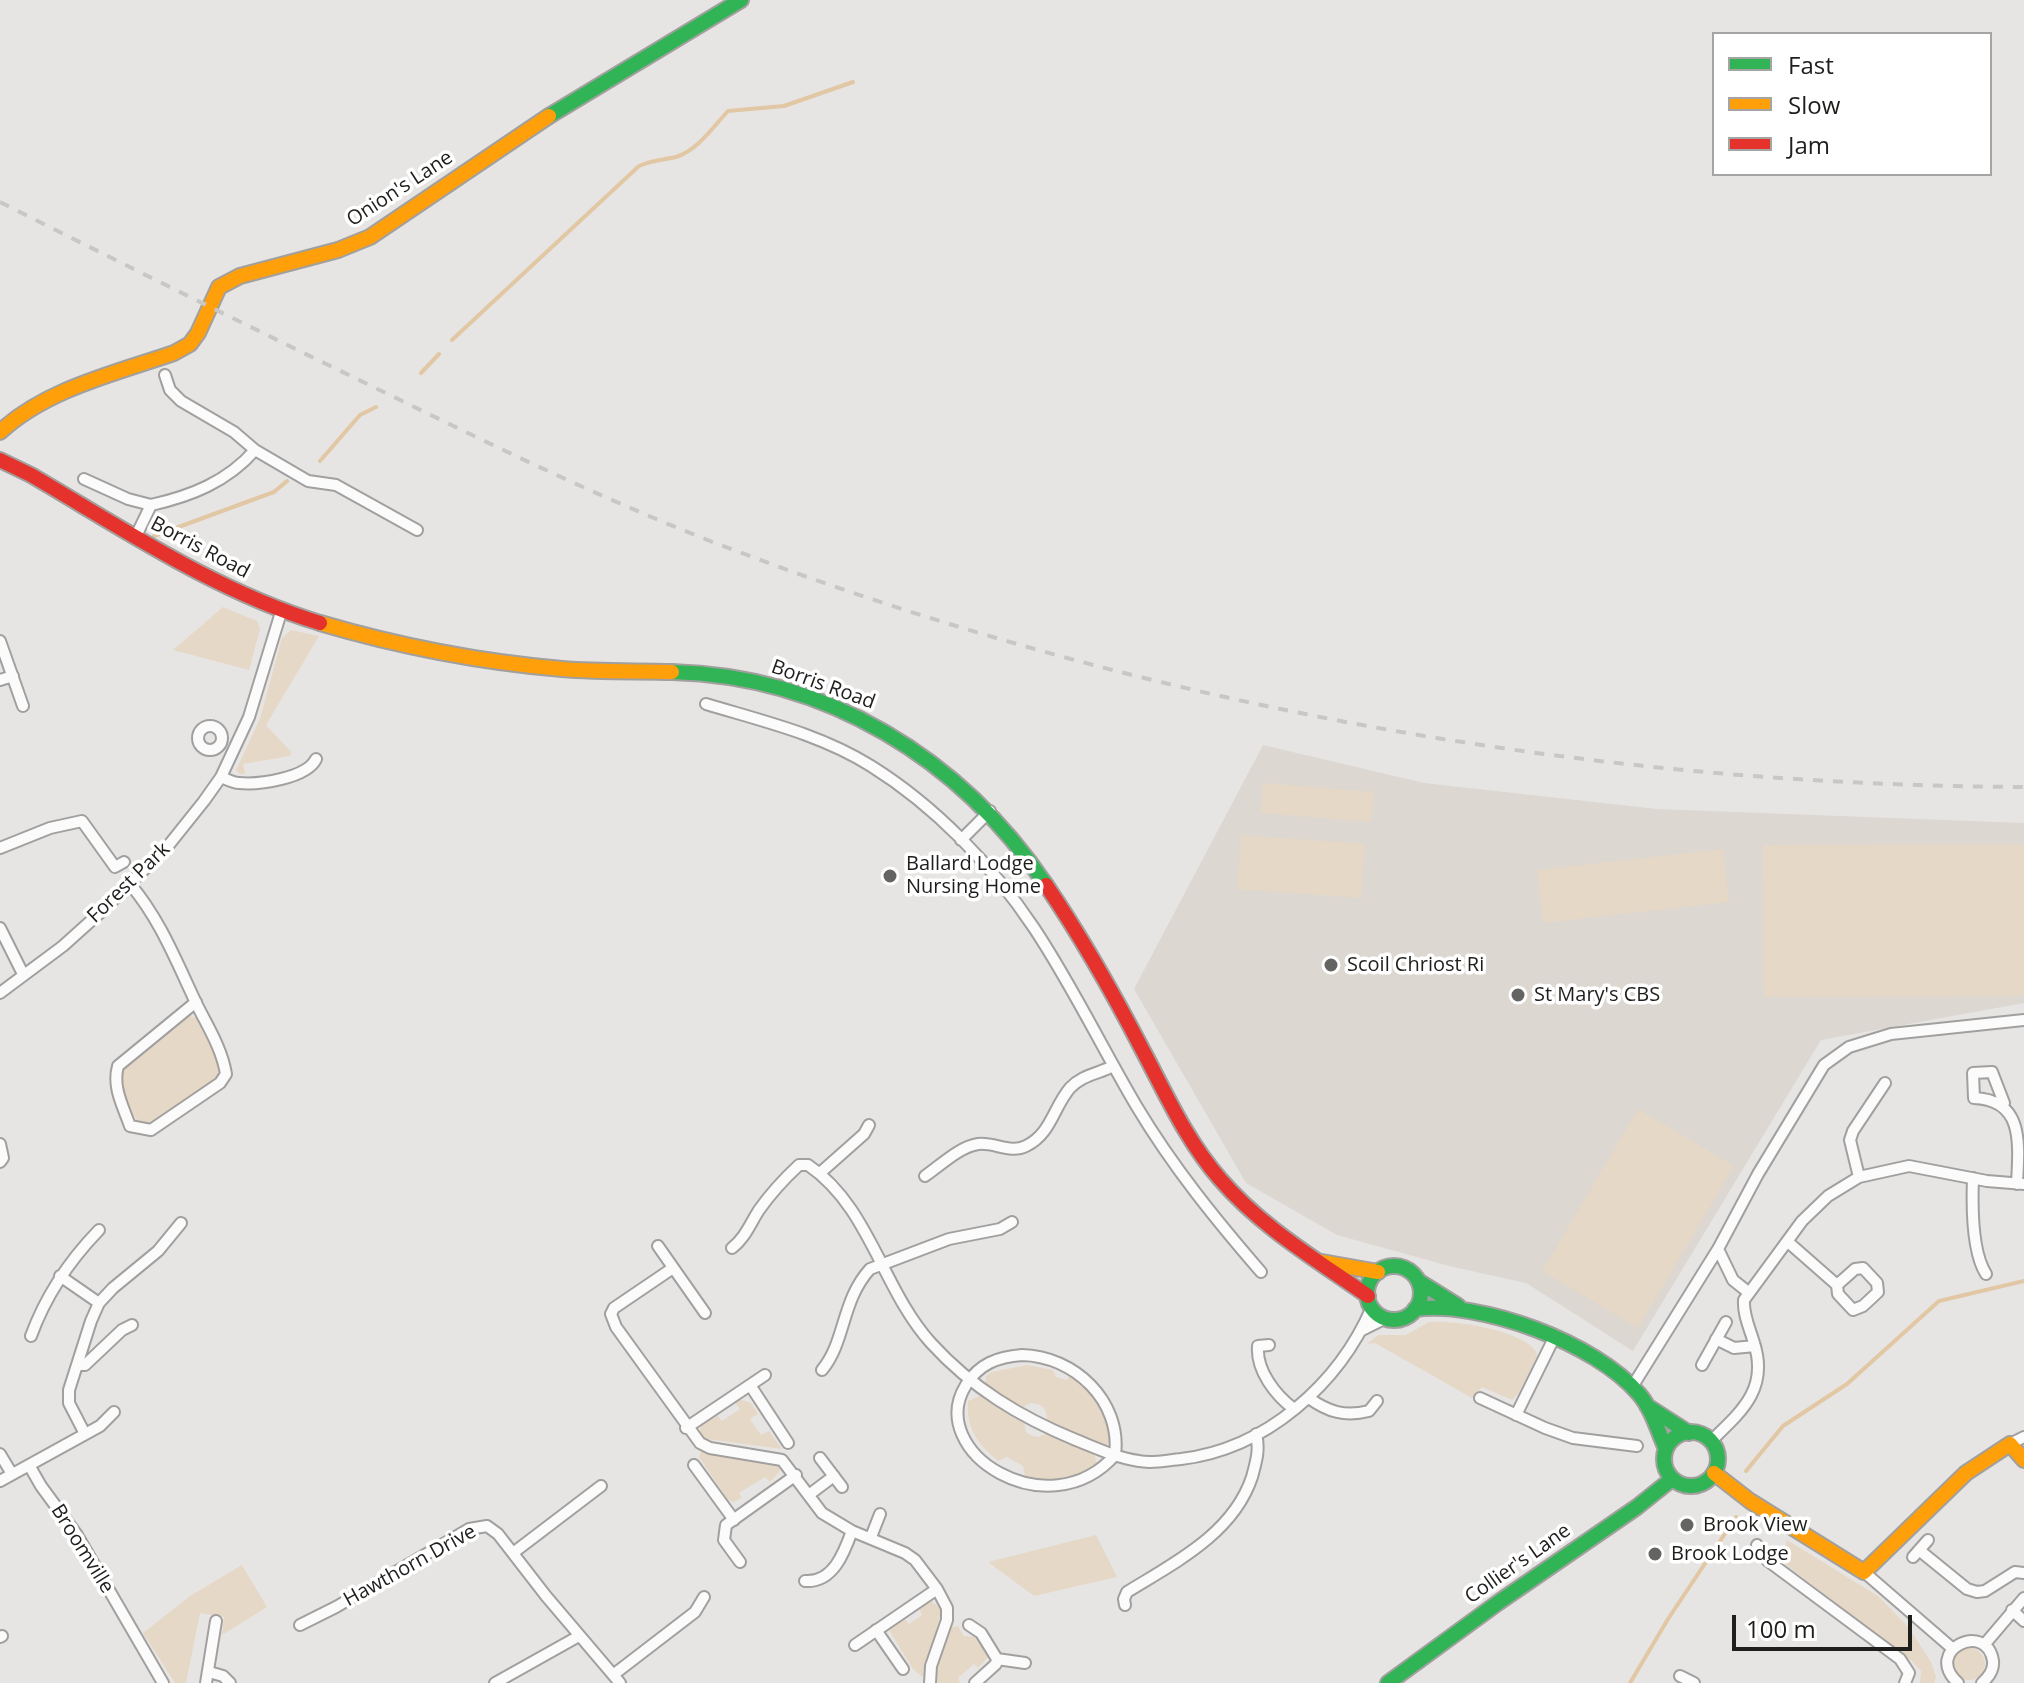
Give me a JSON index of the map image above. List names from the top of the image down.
{
  "streets": {
    "street": [
      "Onion's Lane",
      "Borris Road",
      "Forest Park",
      "Broomville",
      "Collier's Lane",
      "Hawthorn Drive"
    ]
  },
  "crossings": [
    ["Borris Road", "Forest Park"]
  ],
  "places": [
    "Ballard Lodge Nursing Home",
    "Scoil Chriost Ri",
    "St Mary's CBS",
    "Brook View",
    "Brook Lodge"
  ],
  "legend": ["Fast", "Slow", "Jam"],
  "scale_bar": "100 m"
}
